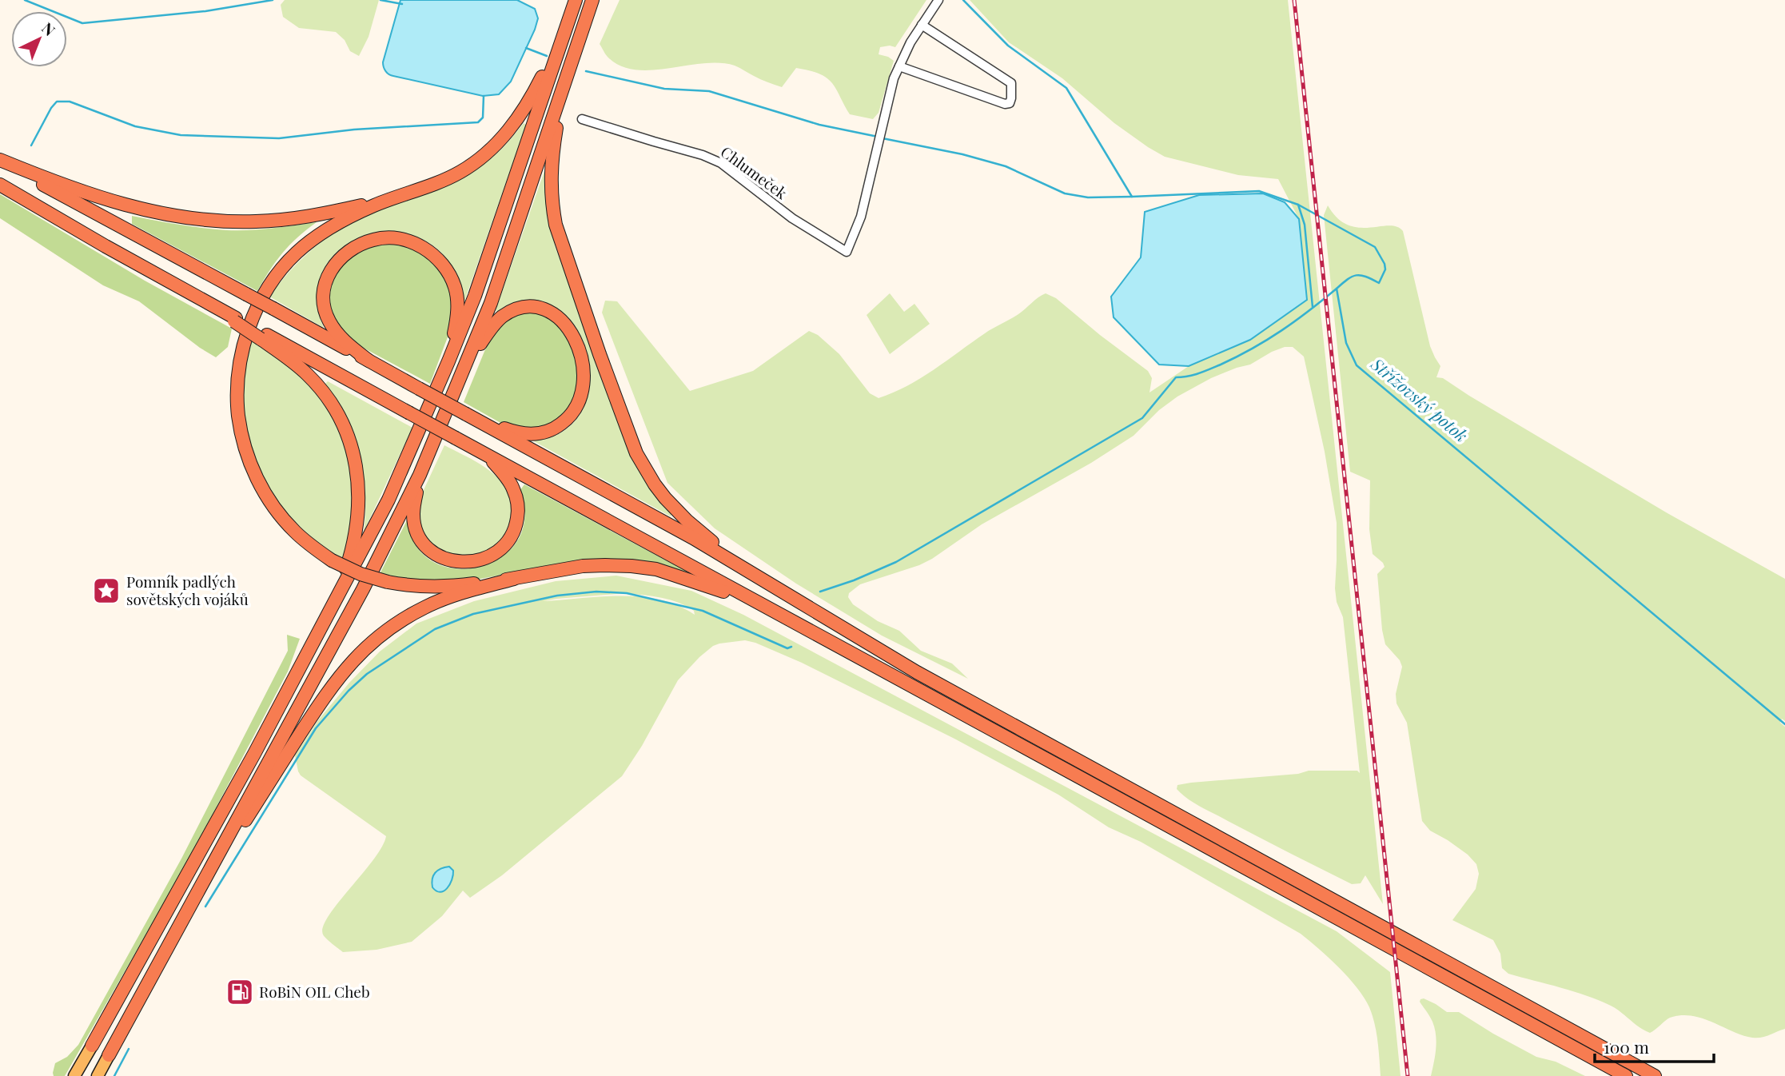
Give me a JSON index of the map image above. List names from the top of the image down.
{
  "streets": {
    "street": ["Chlumeček"]
  },
  "water": ["Střížovský potok"],
  "places": {
    "place": ["Pomník padlých sovětských vojáků"],
    "fuel station": ["RoBiN OIL Cheb"]
  },
  "scale_bar": "100 m",
  "north": "top right"
}
